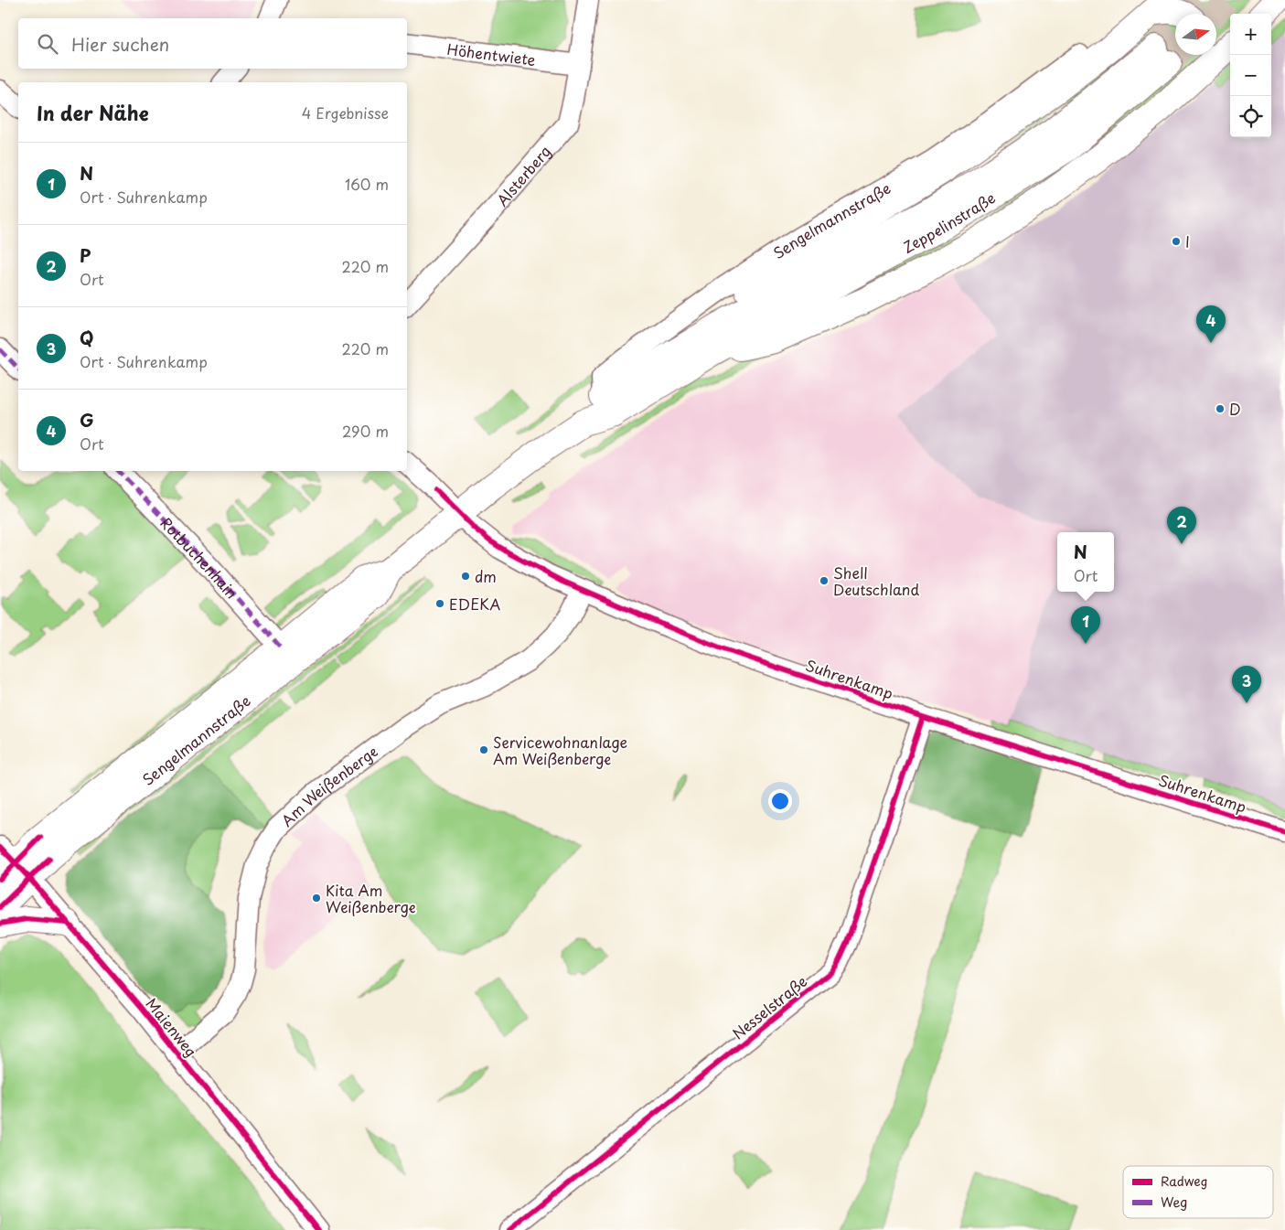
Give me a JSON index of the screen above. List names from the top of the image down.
{
  "streets": {
    "main road": ["Sengelmannstraße", "Zeppelinstraße"],
    "street": [
      "Höhentwiete",
      "Alsterberg",
      "Rotbuchenhain",
      "Suhrenkamp",
      "Am Weißenberge",
      "Nesselstraße",
      "Maienweg"
    ]
  },
  "crossings": [
    ["Höhentwiete", "Alsterberg"],
    ["Sengelmannstraße", "Zeppelinstraße"],
    ["Sengelmannstraße", "Rotbuchenhain"],
    ["Sengelmannstraße", "Suhrenkamp"],
    ["Sengelmannstraße", "Maienweg"],
    ["Suhrenkamp", "Am Weißenberge"],
    ["Suhrenkamp", "Nesselstraße"],
    ["Am Weißenberge", "Maienweg"]
  ],
  "places": [
    "I",
    "D",
    "dm",
    "Shell Deutschland",
    "EDEKA",
    "Servicewohnanlage Am Weißenberge",
    "Kita Am Weißenberge"
  ],
  "legend": ["Radweg", "Weg"],
  "north": "right",
  "page": {
    "map_buttons": ["+", "−"],
    "search": "Hier suchen",
    "heading": ["In der Nähe", "4 Ergebnisse"],
    "list": [
      {
        "mark": "1",
        "name": "N",
        "note": "Ort · Suhrenkamp",
        "value": "160 m"
      },
      {
        "mark": "2",
        "name": "P",
        "note": "Ort",
        "value": "220 m"
      },
      {
        "mark": "3",
        "name": "Q",
        "note": "Ort · Suhrenkamp",
        "value": "220 m"
      },
      {
        "mark": "4",
        "name": "G",
        "note": "Ort",
        "value": "290 m"
      }
    ],
    "pins": [
      "4",
      "2",
      "1",
      "3"
    ],
    "popup": ["N", "Ort"]
  }
}
